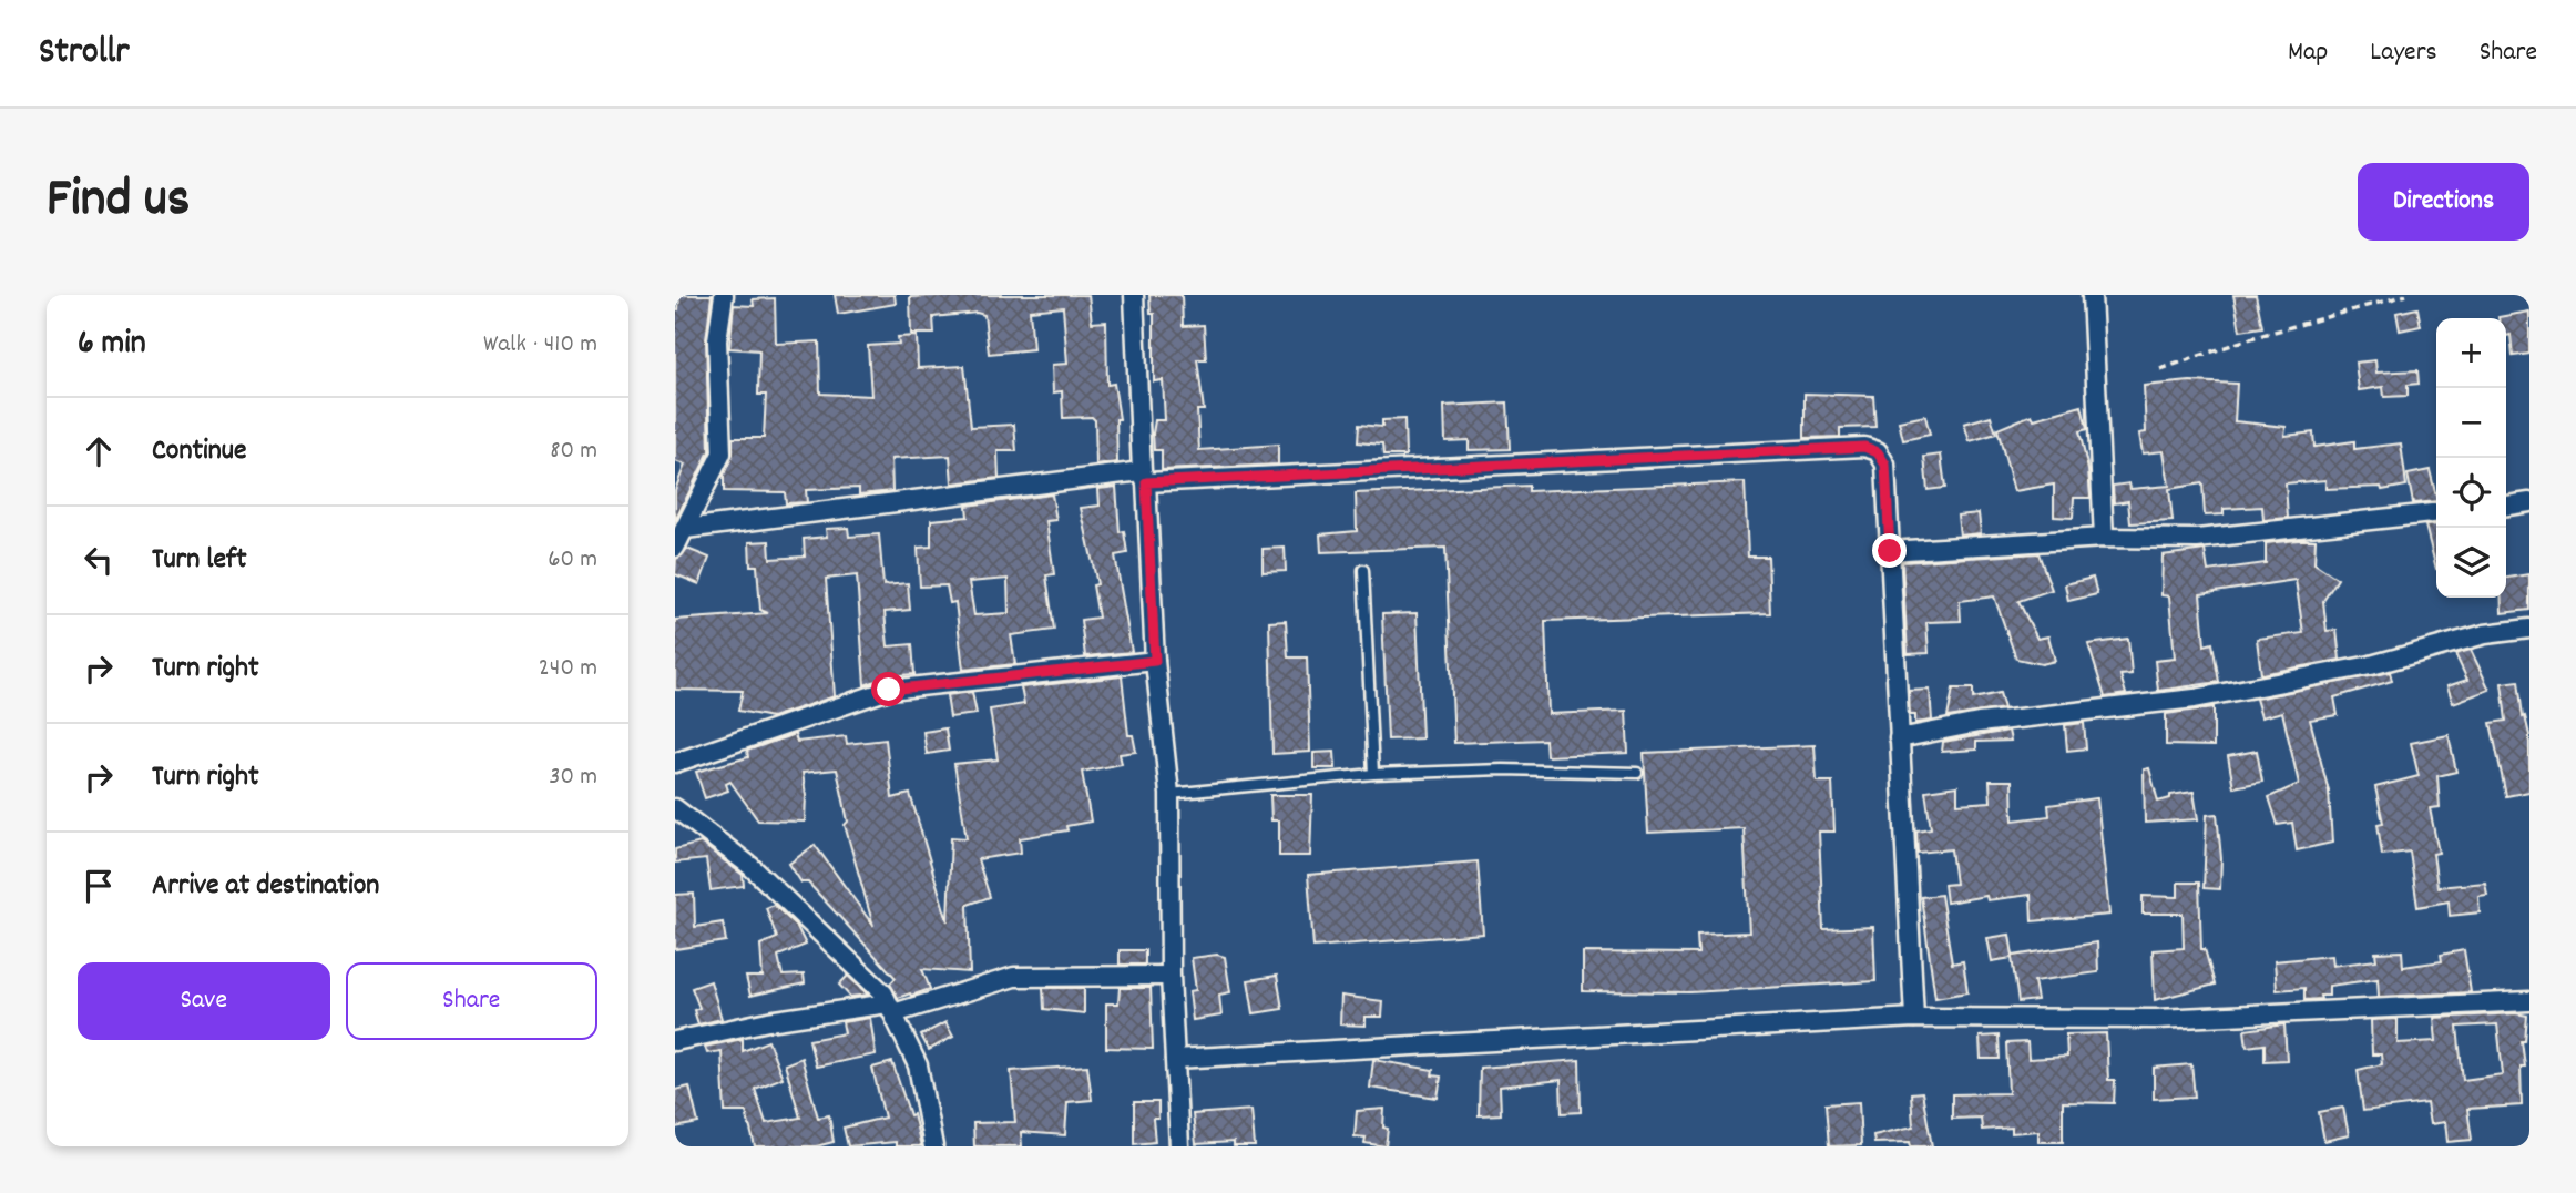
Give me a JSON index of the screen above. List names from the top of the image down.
{
  "page": {
    "header": "Strollr",
    "nav": ["Map", "Layers", "Share"],
    "title": "Find us",
    "buttons": [
      "Directions",
      ["Save", "Share"]
    ],
    "heading": ["6 min", "Walk · 410 m"],
    "map_buttons": ["+", "−"],
    "list": [
      ["Continue", "80 m"],
      ["Turn left", "60 m"],
      ["Turn right", "240 m"],
      ["Turn right", "30 m"],
      "Arrive at destination"
    ]
  }
}
